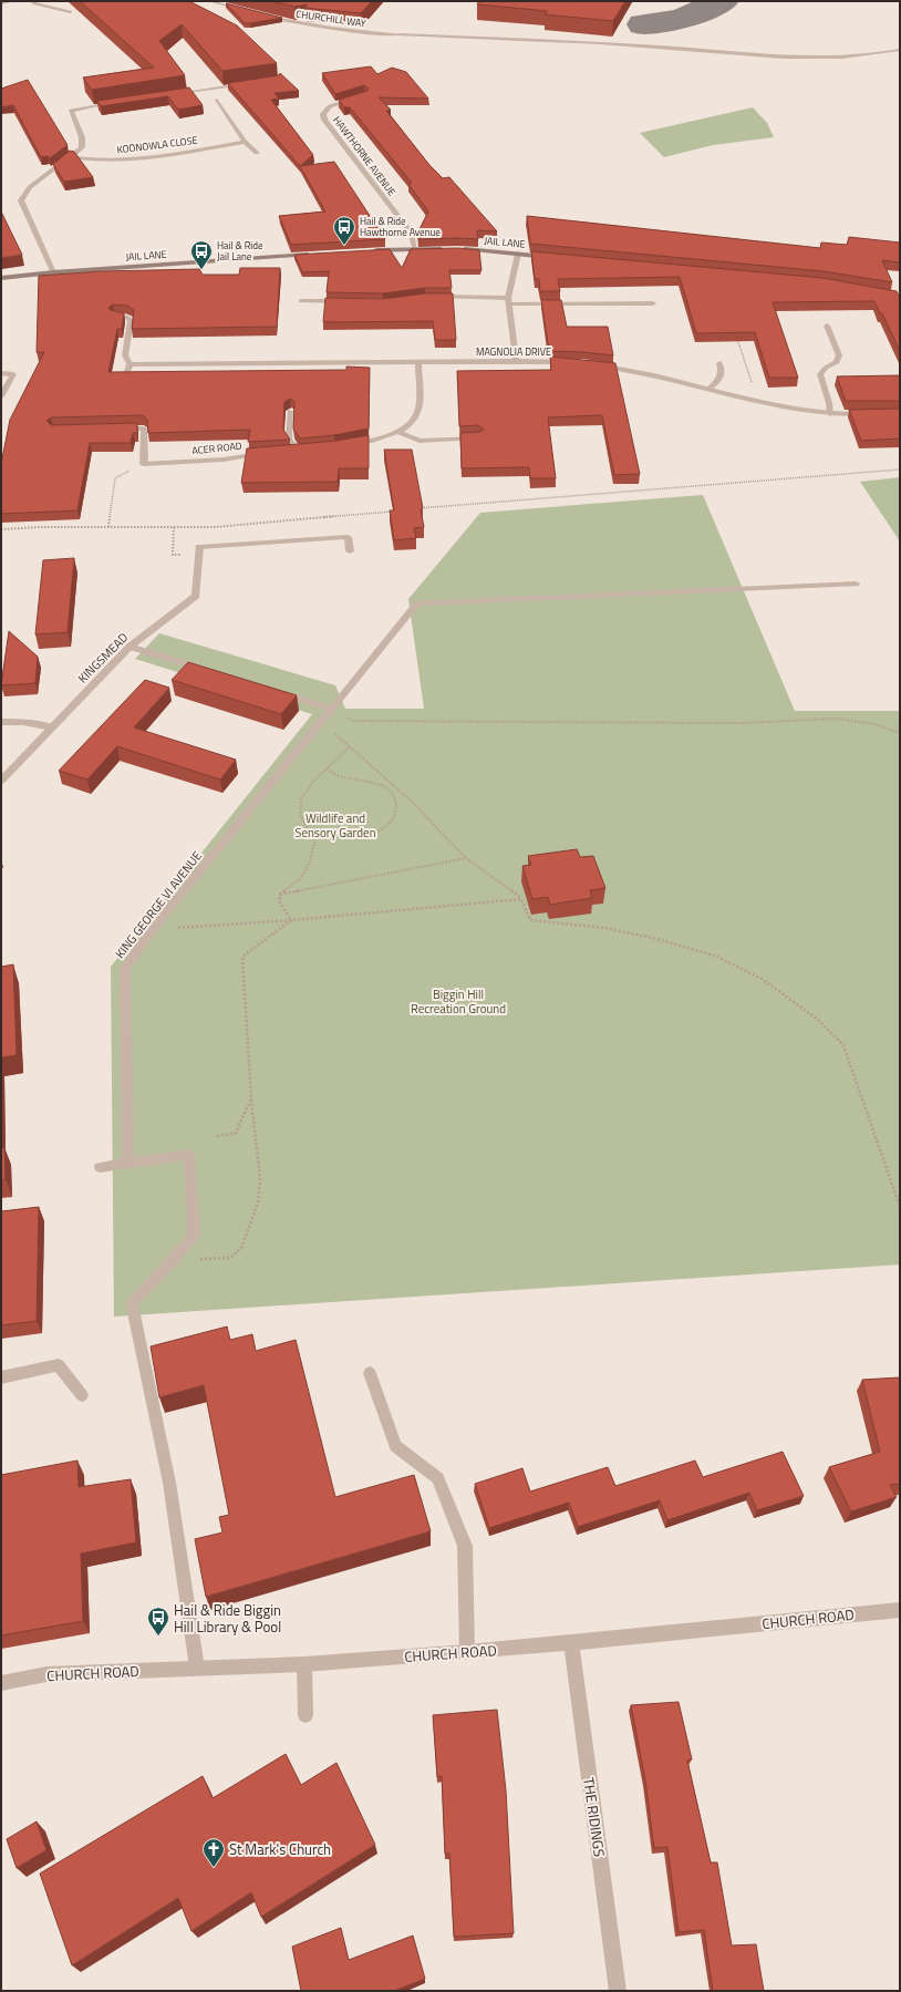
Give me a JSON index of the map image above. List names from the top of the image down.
{
  "streets": {
    "street": [
      "CHURCHILL WAY",
      "KOONOWLA CLOSE",
      "HAWTHORNE AVENUE",
      "JAIL LANE",
      "MAGNOLIA DRIVE",
      "ACER ROAD",
      "KINGSMEAD",
      "KING GEORGE VI AVENUE",
      "CHURCH ROAD",
      "THE RIDINGS"
    ]
  },
  "crossings": [
    ["CHURCH ROAD", "THE RIDINGS"]
  ],
  "parks": ["Wildlife and Sensory Garden", "Biggin Hill Recreation Ground"],
  "places": {
    "bus stop": ["Hail & Ride Hawthorne Avenue", "Hail & Ride Jail Lane", "Hail & Ride Biggin Hill Library & Pool"],
    "church": ["St Mark's Church"]
  }
}
